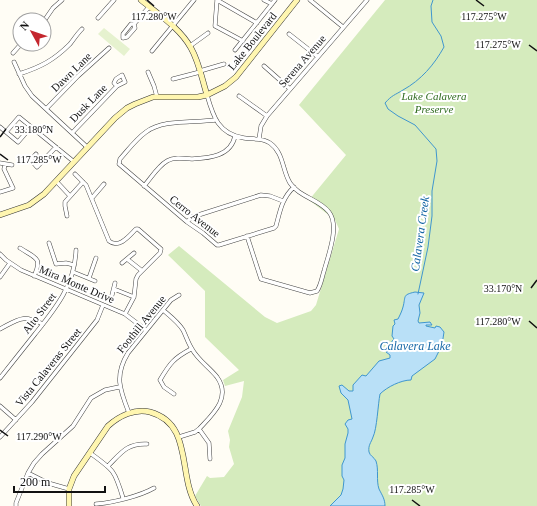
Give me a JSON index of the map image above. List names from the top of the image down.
{
  "streets": {
    "main road": ["Lake Boulevard"],
    "street": [
      "Serena Avenue",
      "Dawn Lane",
      "Dusk Lane",
      "Cerro Avenue",
      "Mira Monte Drive",
      "Alto Street",
      "Foothill Avenue",
      "Vista Calaveras Street"
    ]
  },
  "crossings": [
    ["Mira Monte Drive", "Alto Street"],
    ["Mira Monte Drive", "Foothill Avenue"],
    ["Mira Monte Drive", "Vista Calaveras Street"]
  ],
  "water": ["Calavera Creek", "Calavera Lake"],
  "parks": ["Lake Calavera Preserve"],
  "scale_bar": "200 m",
  "north": "top left",
  "coordinates": [
    "117.275°W",
    "117.280°W",
    "33.180°N",
    "117.285°W",
    "33.170°N",
    "117.290°W"
  ]
}
